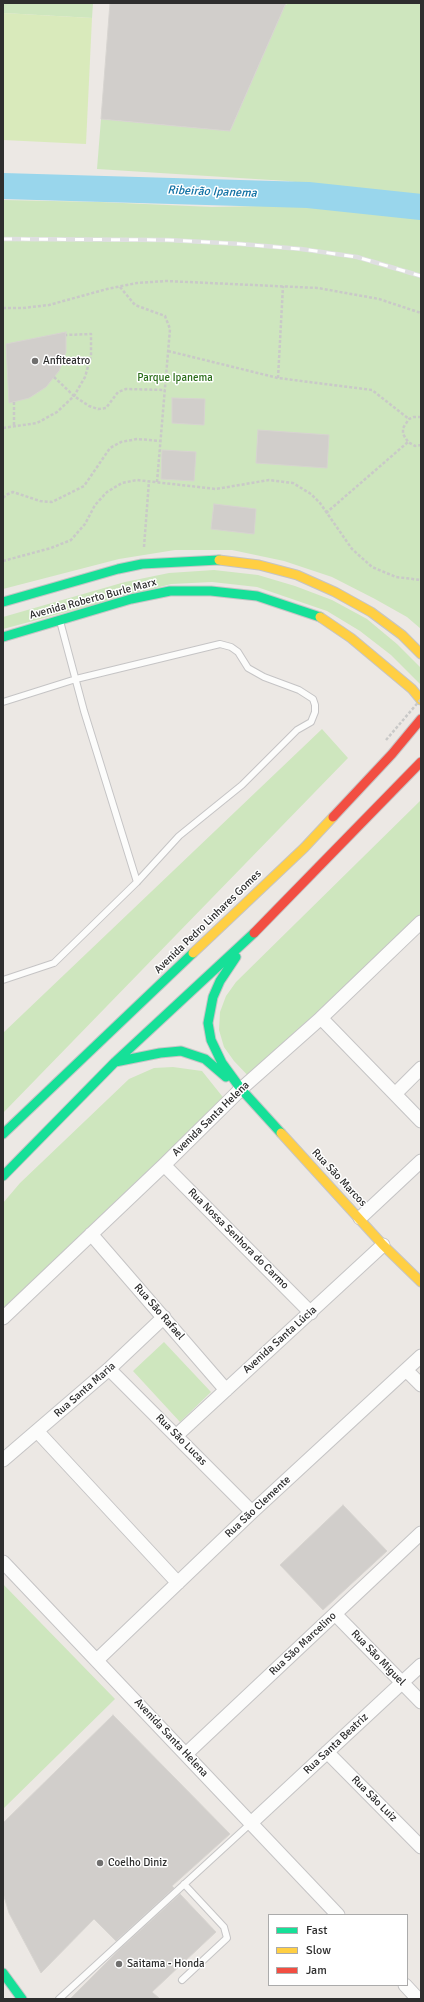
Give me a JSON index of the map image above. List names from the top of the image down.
{
  "streets": {
    "main road": ["Avenida Roberto Burle Marx", "Avenida Pedro Linhares Gomes", "Rua São Marcos"],
    "street": [
      "Avenida Santa Helena",
      "Rua Nossa Senhora do Carmo",
      "Rua São Rafael",
      "Avenida Santa Lúcia",
      "Rua Santa Maria",
      "Rua São Lucas",
      "Rua São Clemente",
      "Rua São Marcelino",
      "Rua São Miguel",
      "Rua Santa Beatriz",
      "Rua São Luiz"
    ]
  },
  "crossings": [
    ["Avenida Santa Helena", "Rua São Marcos"],
    ["Avenida Santa Helena", "Rua Nossa Senhora do Carmo"],
    ["Avenida Santa Helena", "Rua São Rafael"],
    ["Avenida Santa Helena", "Rua São Clemente"],
    ["Avenida Santa Helena", "Rua São Marcelino"],
    ["Avenida Santa Helena", "Rua Santa Beatriz"],
    ["Rua São Marcos", "Avenida Santa Lúcia"],
    ["Rua Nossa Senhora do Carmo", "Avenida Santa Lúcia"],
    ["Rua São Rafael", "Avenida Santa Lúcia"],
    ["Rua São Rafael", "Rua Santa Maria"],
    ["Avenida Santa Lúcia", "Rua São Lucas"],
    ["Rua Santa Maria", "Rua São Lucas"],
    ["Rua São Lucas", "Rua São Clemente"],
    ["Rua São Marcelino", "Rua São Miguel"],
    ["Rua São Miguel", "Rua Santa Beatriz"],
    ["Rua Santa Beatriz", "Rua São Luiz"]
  ],
  "water": ["Ribeirão Ipanema"],
  "parks": ["Parque Ipanema"],
  "places": ["Anfiteatro", "Coelho Diniz", "Saitama - Honda"],
  "legend": ["Fast", "Slow", "Jam"]
}
